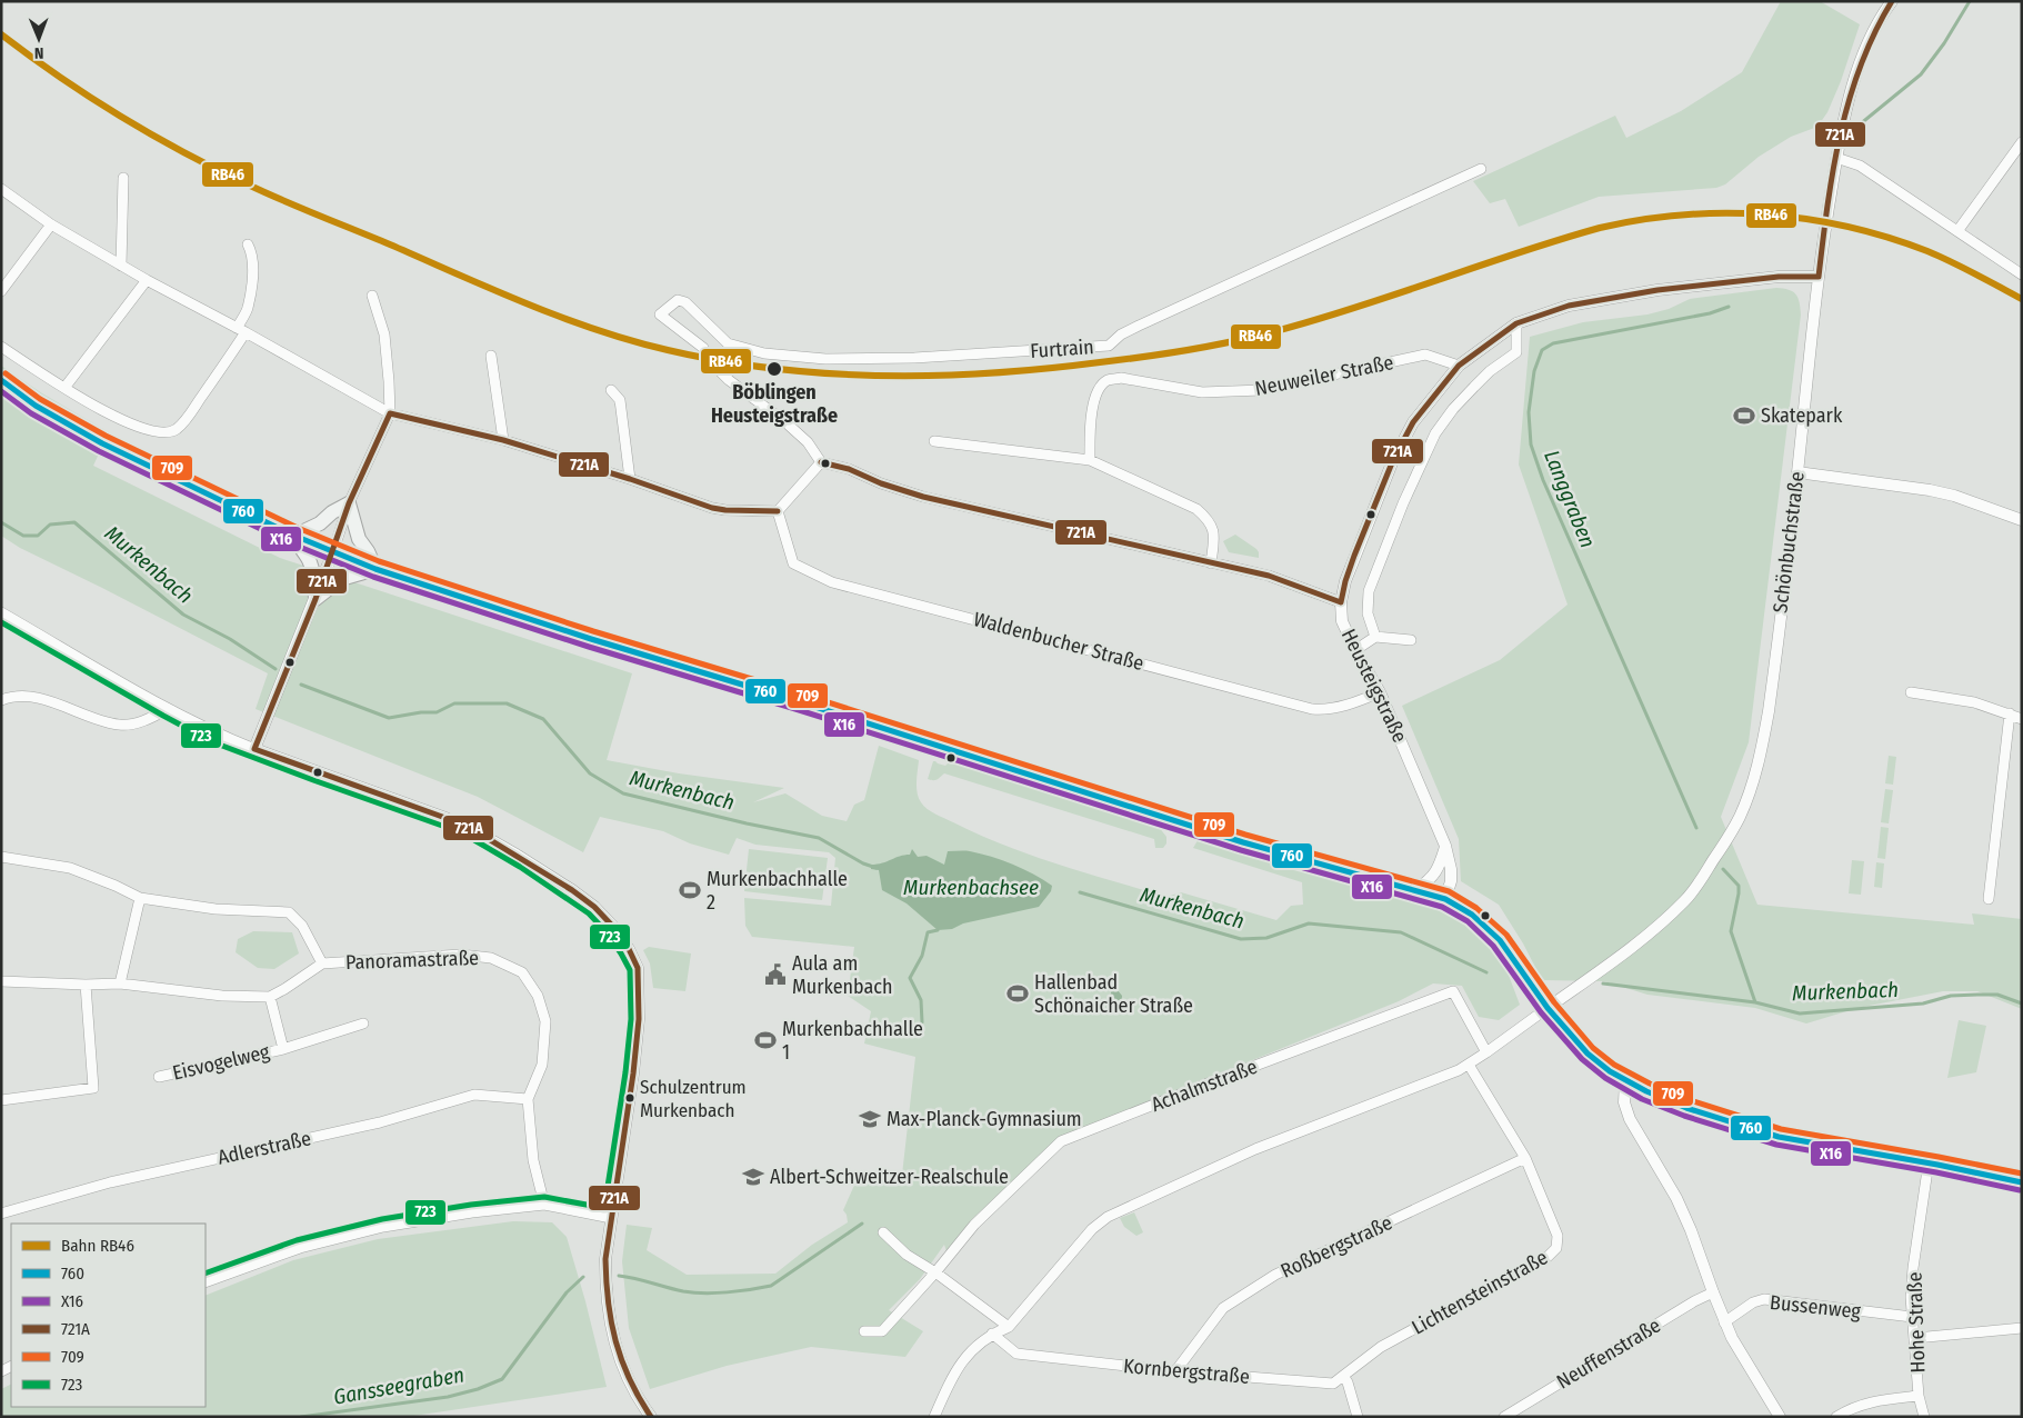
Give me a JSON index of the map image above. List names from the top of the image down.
{
  "streets": {
    "street": [
      "Furtrain",
      "Neuweiler Straße",
      "Schönbuchstraße",
      "Waldenbucher Straße",
      "Heusteigstraße",
      "Panoramastraße",
      "Eisvogelweg",
      "Achalmstraße",
      "Adlerstraße",
      "Roßbergstraße",
      "Lichtensteinstraße",
      "Bussenweg",
      "Hohe Straße",
      "Neuffenstraße",
      "Kornbergstraße"
    ]
  },
  "crossings": [
    ["Furtrain", "Heusteigstraße"],
    ["Waldenbucher Straße", "Heusteigstraße"],
    ["Panoramastraße", "Eisvogelweg"],
    ["Panoramastraße", "Adlerstraße"],
    ["Roßbergstraße", "Lichtensteinstraße"],
    ["Roßbergstraße", "Kornbergstraße"],
    ["Lichtensteinstraße", "Kornbergstraße"],
    ["Bussenweg", "Hohe Straße"]
  ],
  "water": [
    "Langgraben",
    "Murkenbach",
    "Murkenbachsee",
    "Gansseegraben"
  ],
  "places": {
    "other": ["Böblingen Heusteigstraße", "Schulzentrum Murkenbach"],
    "sports": [
      "Skatepark",
      "Murkenbachhalle 2",
      "Hallenbad Schönaicher Straße",
      "Murkenbachhalle 1"
    ],
    "public building": ["Aula am Murkenbach"],
    "school or university": ["Max-Planck-Gymnasium", "Albert-Schweitzer-Realschule"]
  },
  "lines": [
    "transit line 721A",
    "rail line RB46",
    "transit line 709",
    "transit line 760",
    "transit line X16",
    "transit line 723"
  ],
  "legend": [
    "Bahn RB46",
    "760",
    "X16",
    "721A",
    "709",
    "723"
  ],
  "north": "bottom"
}
